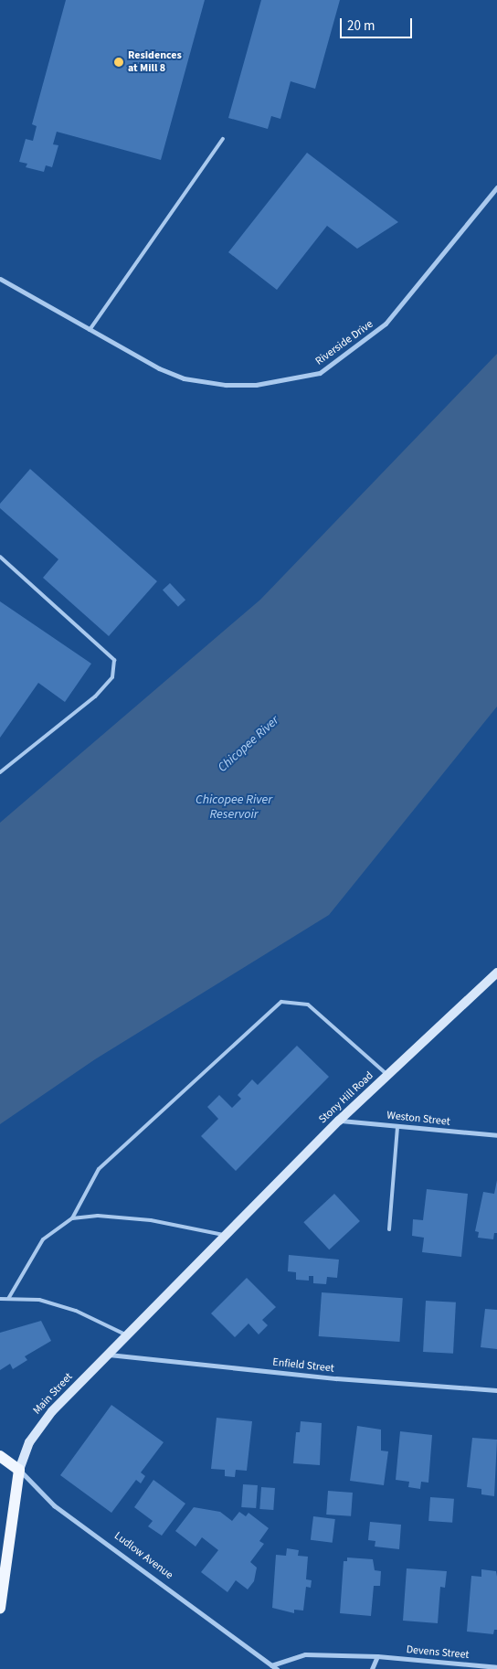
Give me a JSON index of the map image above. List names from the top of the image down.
{
  "streets": {
    "main road": ["Stony Hill Road", "Main Street", "Ludlow Avenue"],
    "street": [
      "Riverside Drive",
      "Weston Street",
      "Enfield Street",
      "Devens Street"
    ]
  },
  "crossings": [
    ["Stony Hill Road", "Weston Street"],
    ["Stony Hill Road", "Main Street"],
    ["Enfield Street", "Main Street"],
    ["Main Street", "Ludlow Avenue"],
    ["Ludlow Avenue", "Devens Street"]
  ],
  "water": ["Chicopee River", "Chicopee River Reservoir"],
  "places": ["Residences at Mill 8"],
  "scale_bar": "20 m"
}
